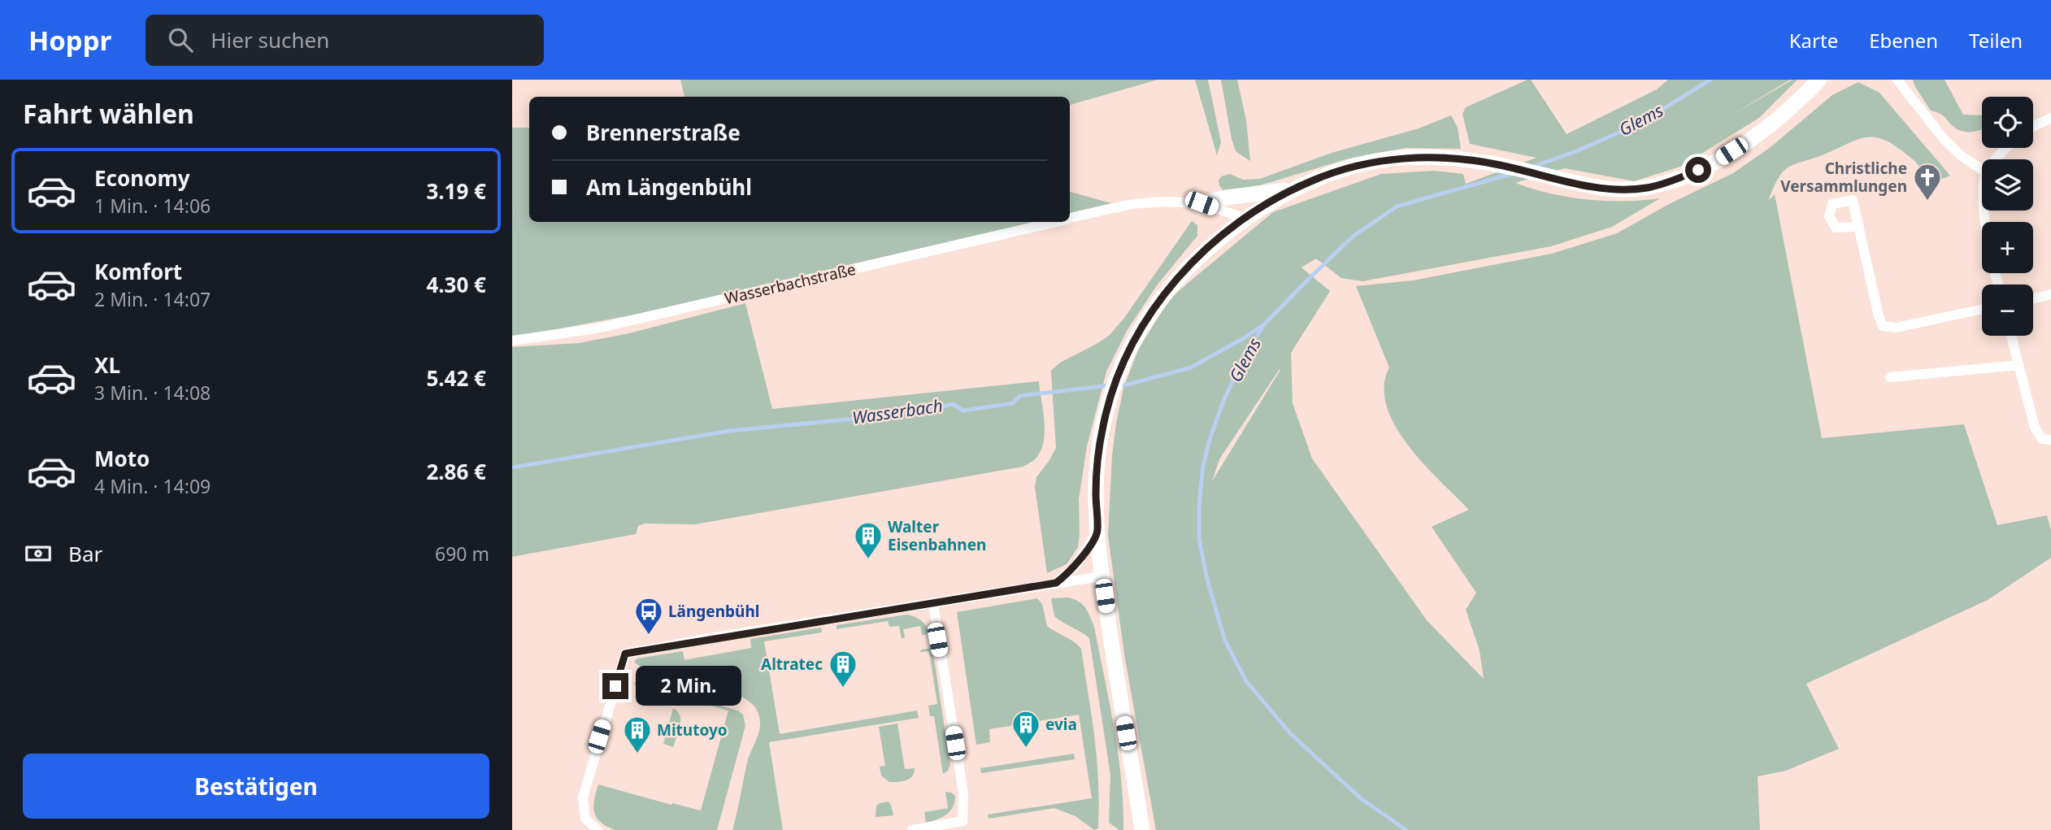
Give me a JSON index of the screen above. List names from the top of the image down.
{
  "streets": {
    "street": ["Wasserbachstraße"]
  },
  "water": ["Glems", "Wasserbach"],
  "places": {
    "church": ["Christliche Versammlungen"],
    "building": [
      "Walter Eisenbahnen",
      "Altratec",
      "evia",
      "Mitutoyo"
    ],
    "bus stop": ["Längenbühl"]
  },
  "page": {
    "header": "Hoppr",
    "search": "Hier suchen",
    "nav": ["Karte", "Ebenen", "Teilen"],
    "heading": "Fahrt wählen",
    "map_buttons": ["+", "−"],
    "banner": ["Brennerstraße", "Am Längenbühl"],
    "list": [
      {
        "name": "Economy",
        "note": "1 Min. · 14:06",
        "value": "3.19 €"
      },
      {
        "name": "Komfort",
        "note": "2 Min. · 14:07",
        "value": "4.30 €"
      },
      {
        "name": "XL",
        "note": "3 Min. · 14:08",
        "value": "5.42 €"
      },
      {
        "name": "Moto",
        "note": "4 Min. · 14:09",
        "value": "2.86 €"
      }
    ],
    "pay": ["Bar", "690 m"],
    "bubble": "2 Min.",
    "buttons": "Bestätigen"
  }
}
